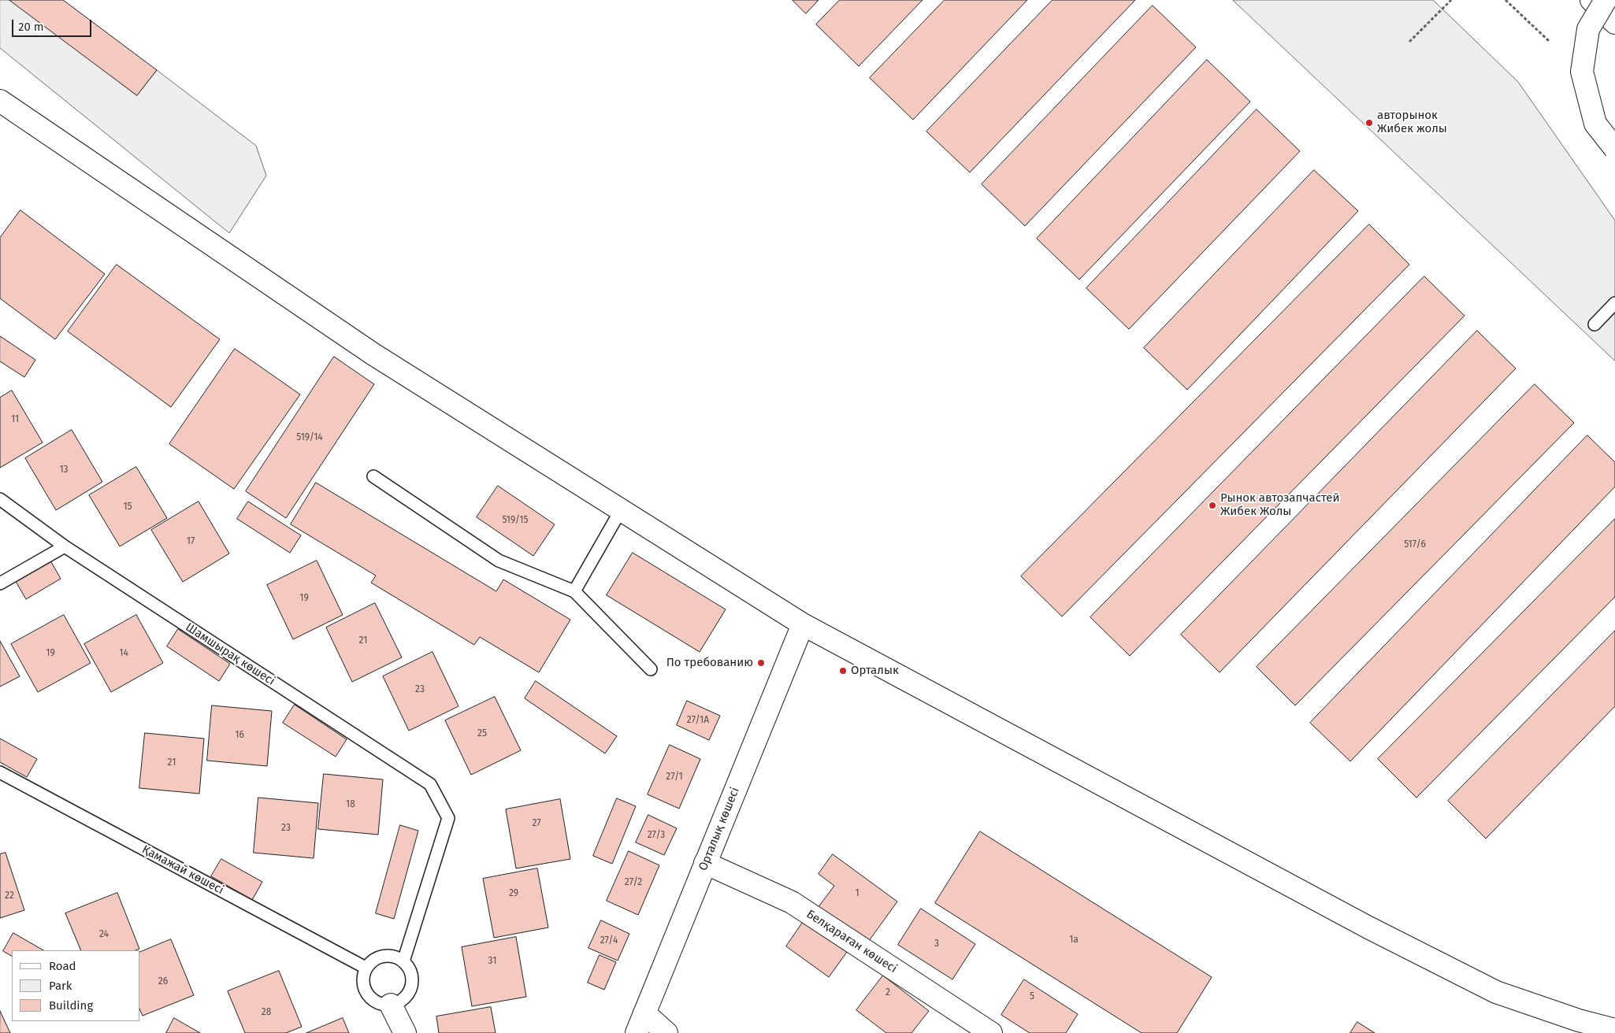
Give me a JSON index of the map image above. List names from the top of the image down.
{
  "streets": {
    "main road": ["Орталық көшесі", "Белқараған көшесі"],
    "lane": ["Шамшырақ көшесі", "Қамажай көшесі"]
  },
  "crossings": [
    ["Шамшырақ көшесі", "Қамажай көшесі"],
    ["Орталық көшесі", "Белқараған көшесі"]
  ],
  "places": [
    "авторынок Жибек жолы",
    "Рынок автозапчастей Жибек Жолы",
    "По требованию",
    "Орталык"
  ],
  "house_numbers": [
    "11",
    "519/14",
    "13",
    "15",
    "519/15",
    "17",
    "517/6",
    "19",
    "21",
    "19",
    "14",
    "23",
    "27/1А",
    "25",
    "16",
    "21",
    "27/1",
    "18",
    "27",
    "23",
    "27/3",
    "27/2",
    "29",
    "1",
    "22",
    "24",
    "1а",
    "27/4",
    "3",
    "31",
    "26",
    "2",
    "5",
    "28"
  ],
  "legend": ["Road", "Park", "Building"],
  "scale_bar": "20 m"
}
